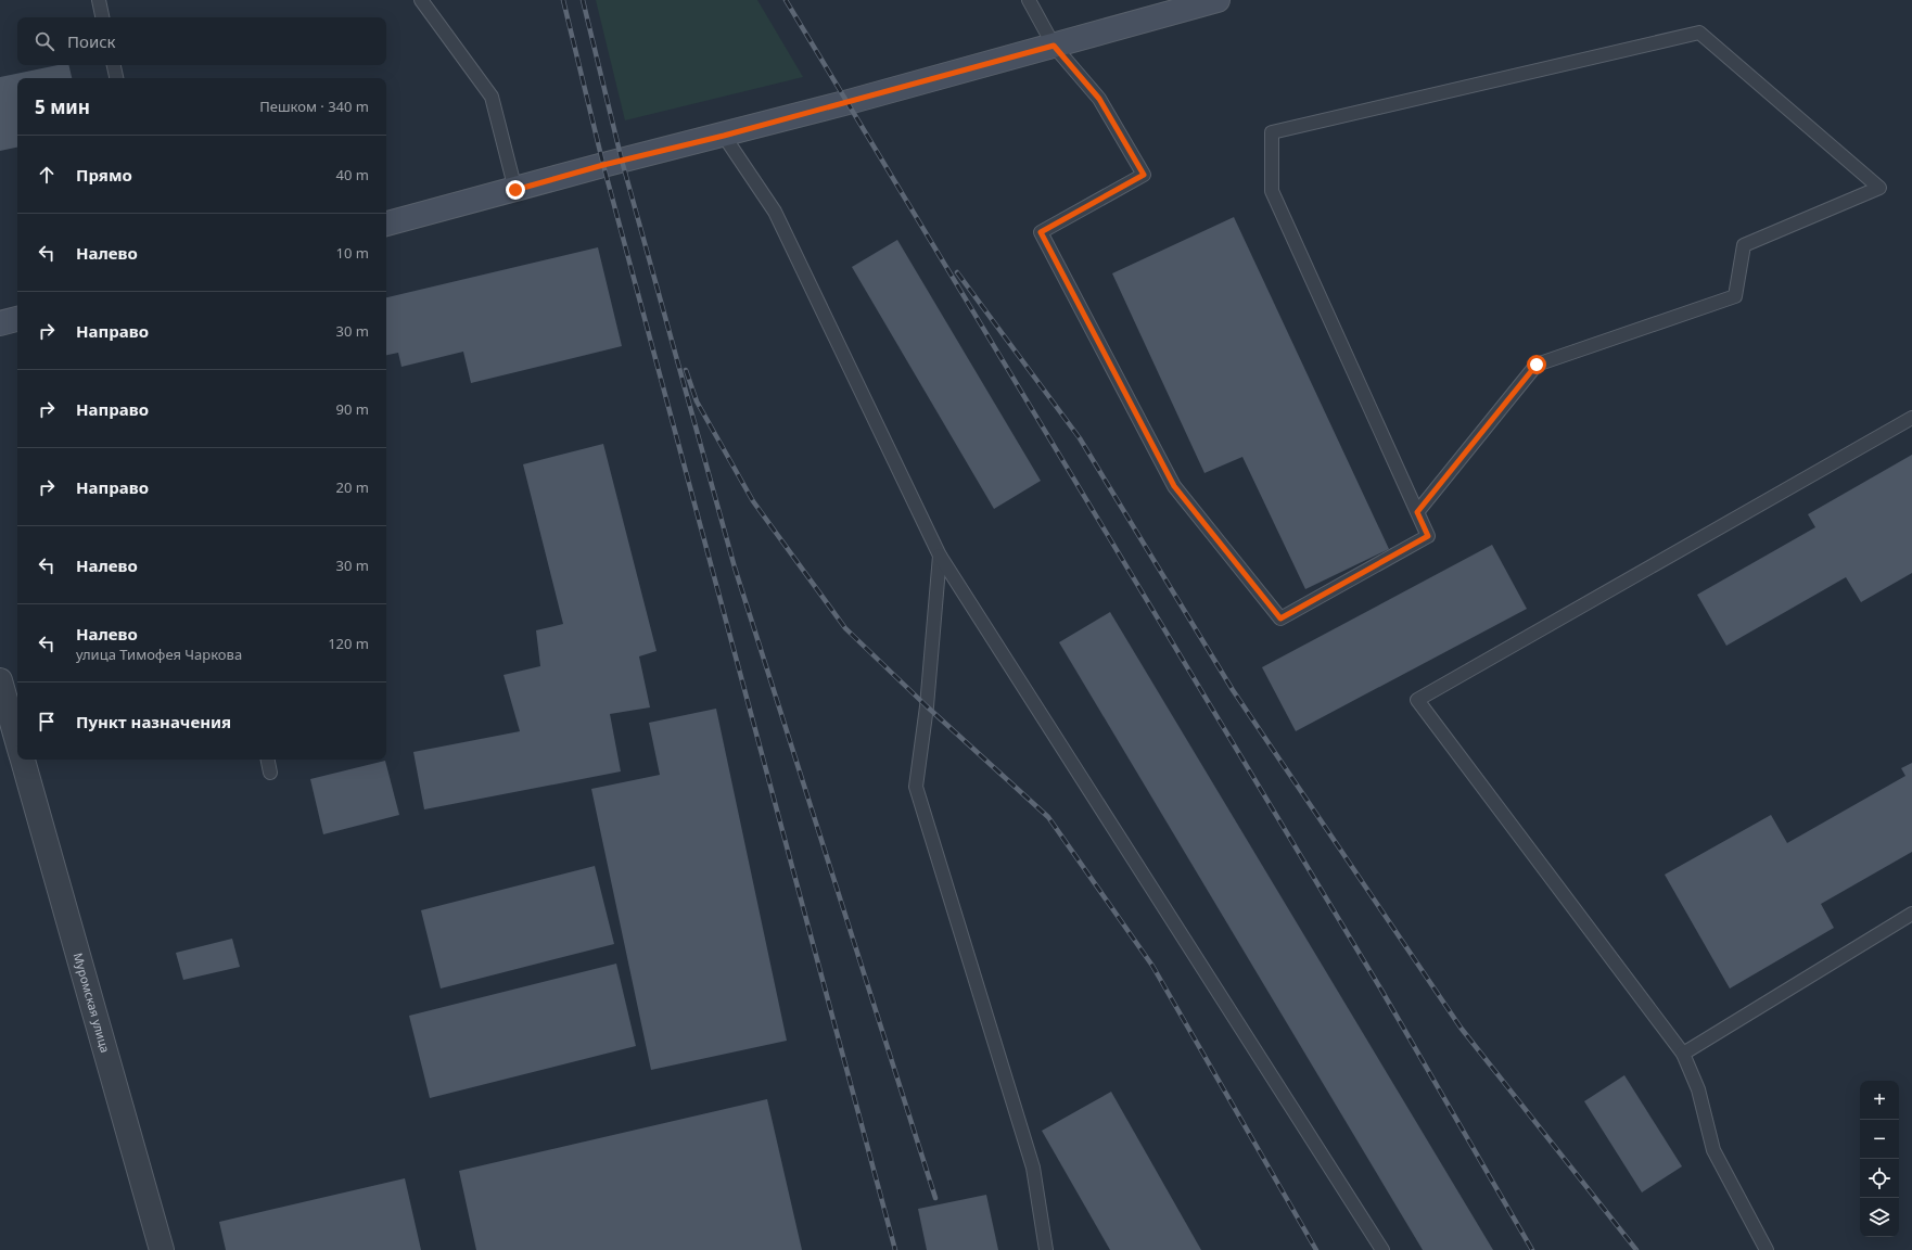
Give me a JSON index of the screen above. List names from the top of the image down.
{
  "streets": {
    "street": ["Муромская улица"]
  },
  "page": {
    "search": "Поиск",
    "heading": ["5 мин", "Пешком · 340 m"],
    "list": [
      ["Прямо", "40 m"],
      ["Налево", "10 m"],
      ["Направо", "30 m"],
      ["Направо", "90 m"],
      ["Направо", "20 m"],
      ["Налево", "30 m"],
      ["Налево", "улица Тимофея Чаркова", "120 m"],
      "Пункт назначения"
    ],
    "map_buttons": ["+", "−"]
  }
}
